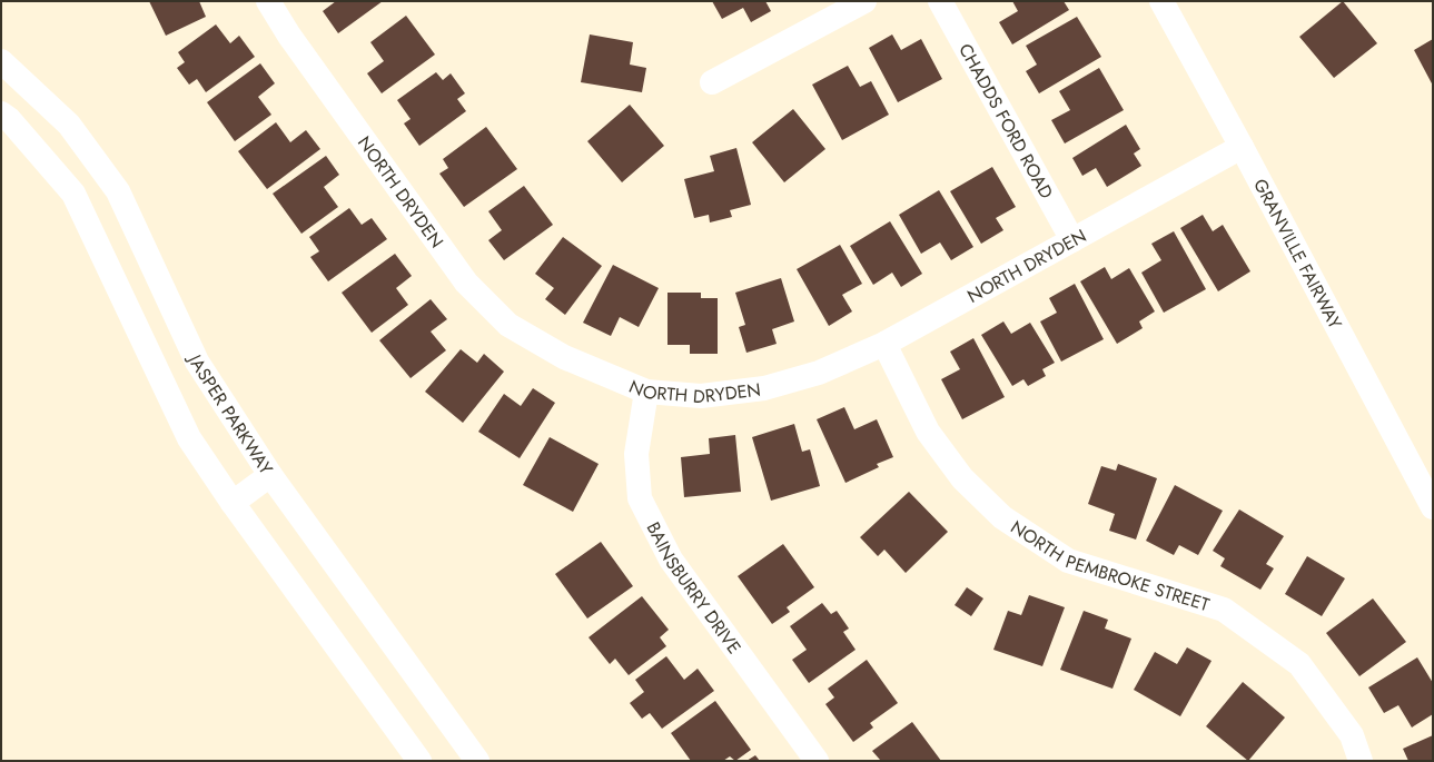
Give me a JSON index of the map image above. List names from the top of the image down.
{
  "streets": {
    "street": [
      "CHADDS FORD ROAD",
      "NORTH DRYDEN",
      "GRANVILLE FAIRWAY",
      "JASPER PARKWAY",
      "NORTH PEMBROKE STREET",
      "BAINSBURRY DRIVE"
    ]
  },
  "crossings": [
    ["CHADDS FORD ROAD", "NORTH DRYDEN"],
    ["NORTH DRYDEN", "GRANVILLE FAIRWAY"],
    ["NORTH DRYDEN", "NORTH PEMBROKE STREET"],
    ["NORTH DRYDEN", "BAINSBURRY DRIVE"]
  ]
}
